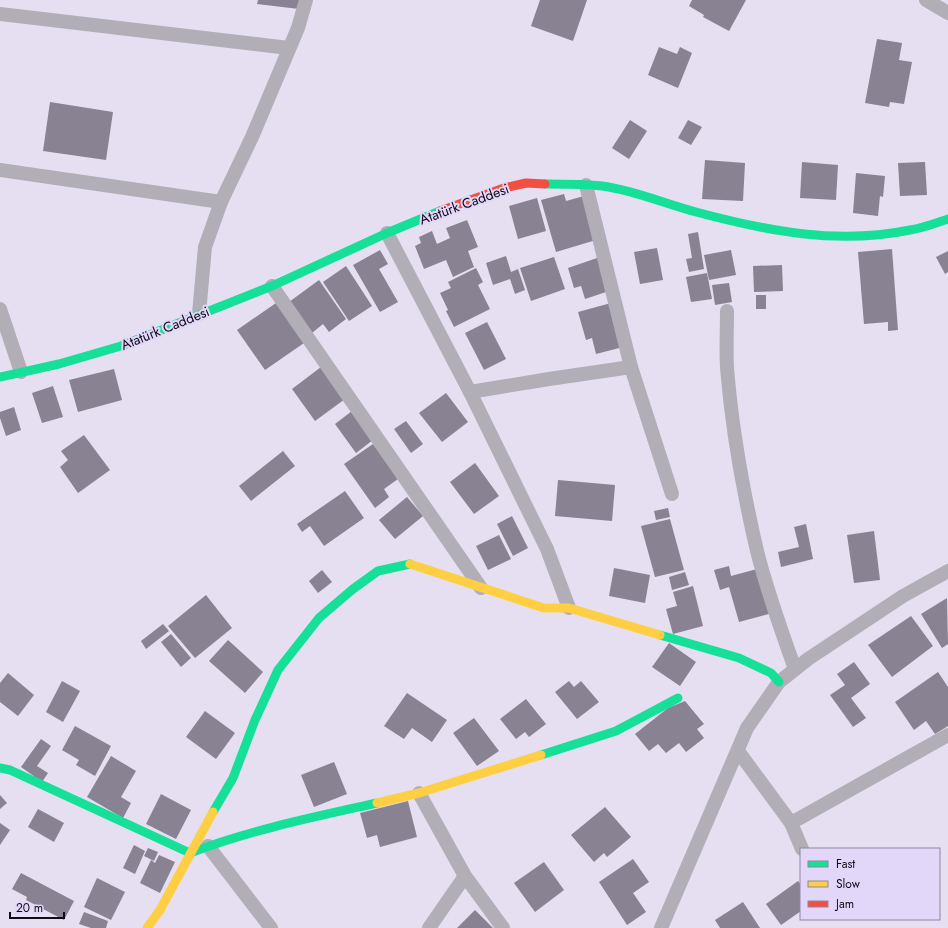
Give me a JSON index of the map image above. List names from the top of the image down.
{
  "streets": {
    "street": ["Atatürk Caddesi"]
  },
  "legend": ["Fast", "Slow", "Jam"],
  "scale_bar": "20 m"
}
